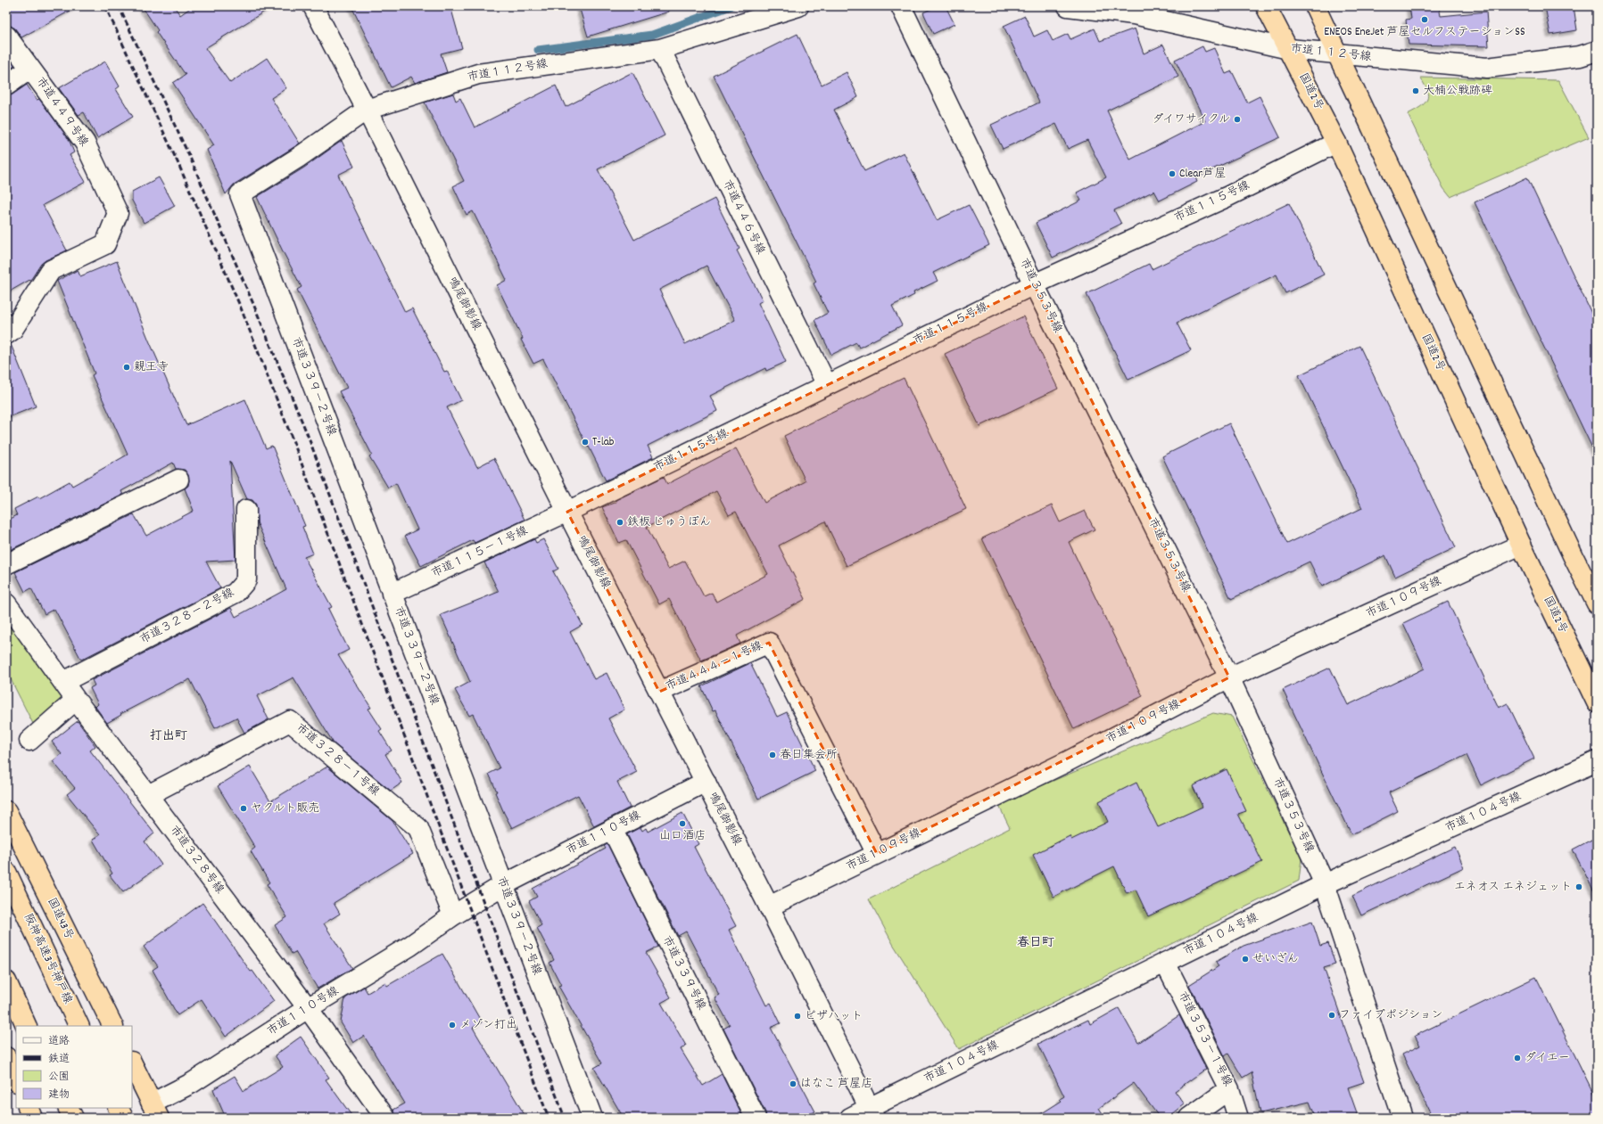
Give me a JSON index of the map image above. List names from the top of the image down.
{
  "streets": {
    "highway": ["国道2号", "国道43号", "阪神高速3号神戸線"],
    "street": [
      "市道１１２号線",
      "市道４４９号線",
      "市道１１５号線",
      "市道４４６号線",
      "市道３５３号線",
      "鳴尾御影線",
      "市道３３９－２号線",
      "市道１１５－１号線",
      "市道１０９号線",
      "市道３２８－２号線",
      "市道４４４－１号線",
      "市道３２８－１号線",
      "市道１０４号線",
      "市道１１０号線",
      "市道３２８号線",
      "市道３３９号線",
      "市道３５３－１号線"
    ]
  },
  "crossings": [
    ["市道１１２号線", "国道2号"],
    ["市道１１２号線", "市道４４６号線"],
    ["市道１１２号線", "鳴尾御影線"],
    ["市道１１２号線", "市道３３９－２号線"],
    ["国道2号", "市道１１５号線"],
    ["国道2号", "市道１０９号線"],
    ["市道１１５号線", "市道４４６号線"],
    ["市道１１５号線", "市道３５３号線"],
    ["市道１１５号線", "鳴尾御影線"],
    ["市道１１５号線", "市道１１５－１号線"],
    ["市道３５３号線", "市道１０９号線"],
    ["市道３５３号線", "市道１０４号線"],
    ["鳴尾御影線", "市道１１５－１号線"],
    ["鳴尾御影線", "市道１０９号線"],
    ["鳴尾御影線", "市道４４４－１号線"],
    ["鳴尾御影線", "市道１０４号線"],
    ["鳴尾御影線", "市道１１０号線"],
    ["市道３３９－２号線", "市道１１５－１号線"],
    ["市道３３９－２号線", "市道１１０号線"],
    ["市道１０９号線", "市道４４４－１号線"],
    ["市道３２８－２号線", "市道３２８号線"],
    ["市道３２８－１号線", "市道１１０号線"],
    ["市道３２８－１号線", "市道３２８号線"],
    ["市道１０４号線", "市道３５３－１号線"],
    ["市道１１０号線", "市道３２８号線"],
    ["市道１１０号線", "市道３３９号線"]
  ],
  "districts": ["打出町", "春日町"],
  "places": [
    "ENEOS EneJet 芦屋セルフステーションSS",
    "大楠公戦跡碑",
    "ダイワサイクル",
    "Clear芦屋",
    "親王寺",
    "T-lab",
    "鉄板 じゅうぼん",
    "春日集会所",
    "ヤクルト販売",
    "山口酒店",
    "エネオス エネジェット",
    "せいざん",
    "ファイブポジション",
    "ピザハット",
    "メゾン打出",
    "ダイエー",
    "はなこ 芦屋店"
  ],
  "legend": [
    "道路",
    "鉄道",
    "公園",
    "建物"
  ]
}
